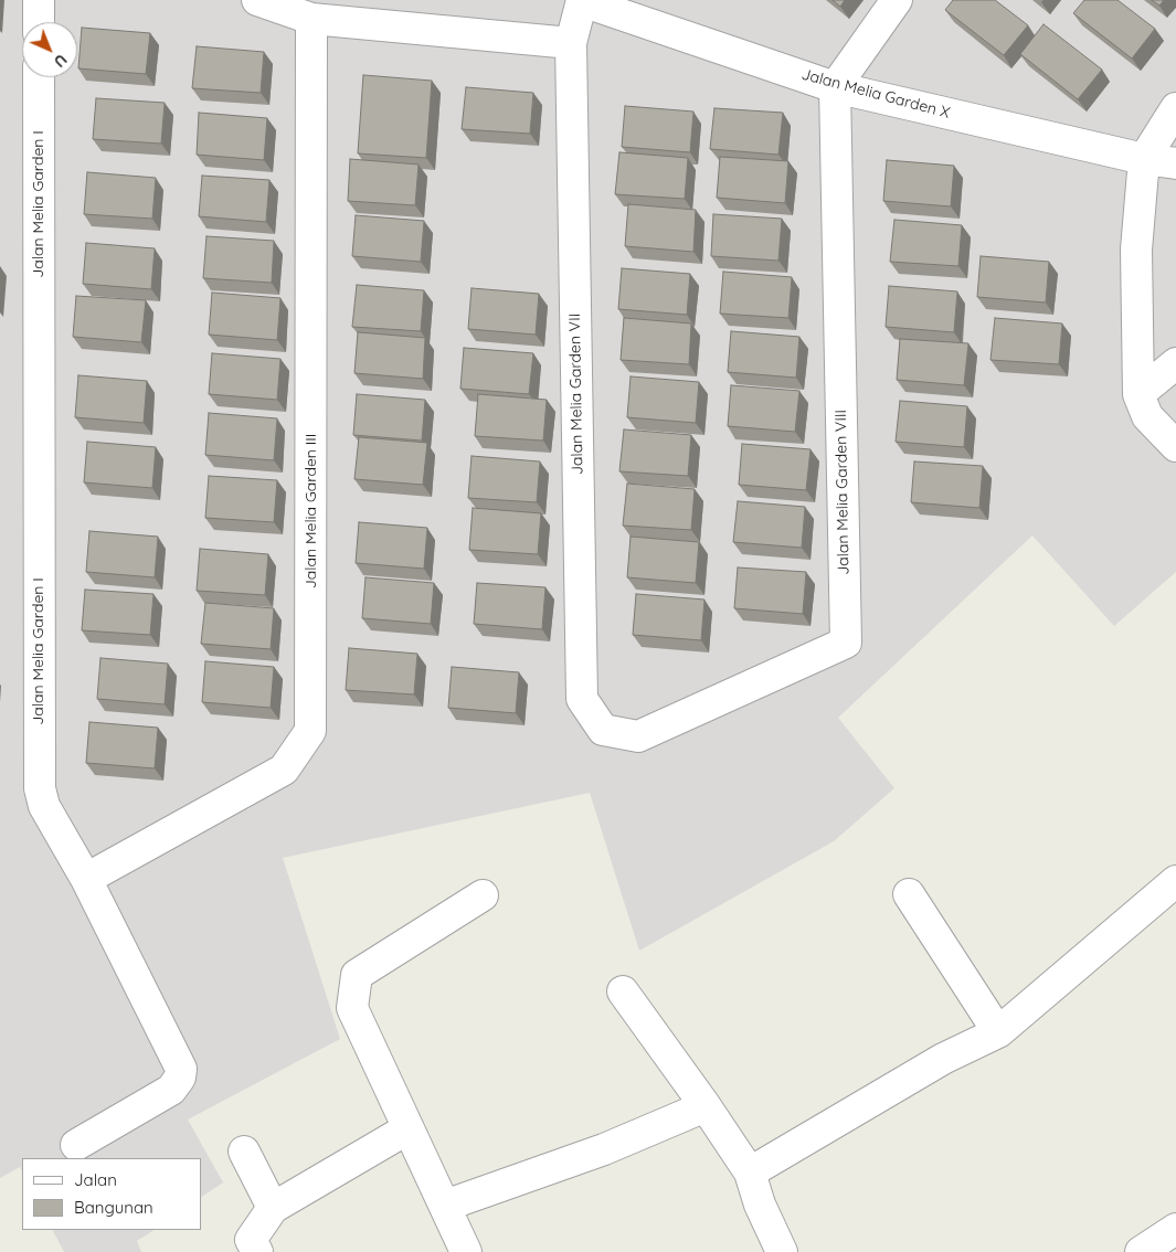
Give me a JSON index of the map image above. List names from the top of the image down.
{
  "streets": {
    "street": [
      "Jalan Melia Garden X",
      "Jalan Melia Garden I",
      "Jalan Melia Garden VII",
      "Jalan Melia Garden VIII",
      "Jalan Melia Garden III"
    ]
  },
  "crossings": [
    ["Jalan Melia Garden X", "Jalan Melia Garden VII"],
    ["Jalan Melia Garden X", "Jalan Melia Garden VIII"],
    ["Jalan Melia Garden I", "Jalan Melia Garden III"],
    ["Jalan Melia Garden VII", "Jalan Melia Garden VIII"]
  ],
  "legend": ["Jalan", "Bangunan"],
  "north": "bottom right"
}
